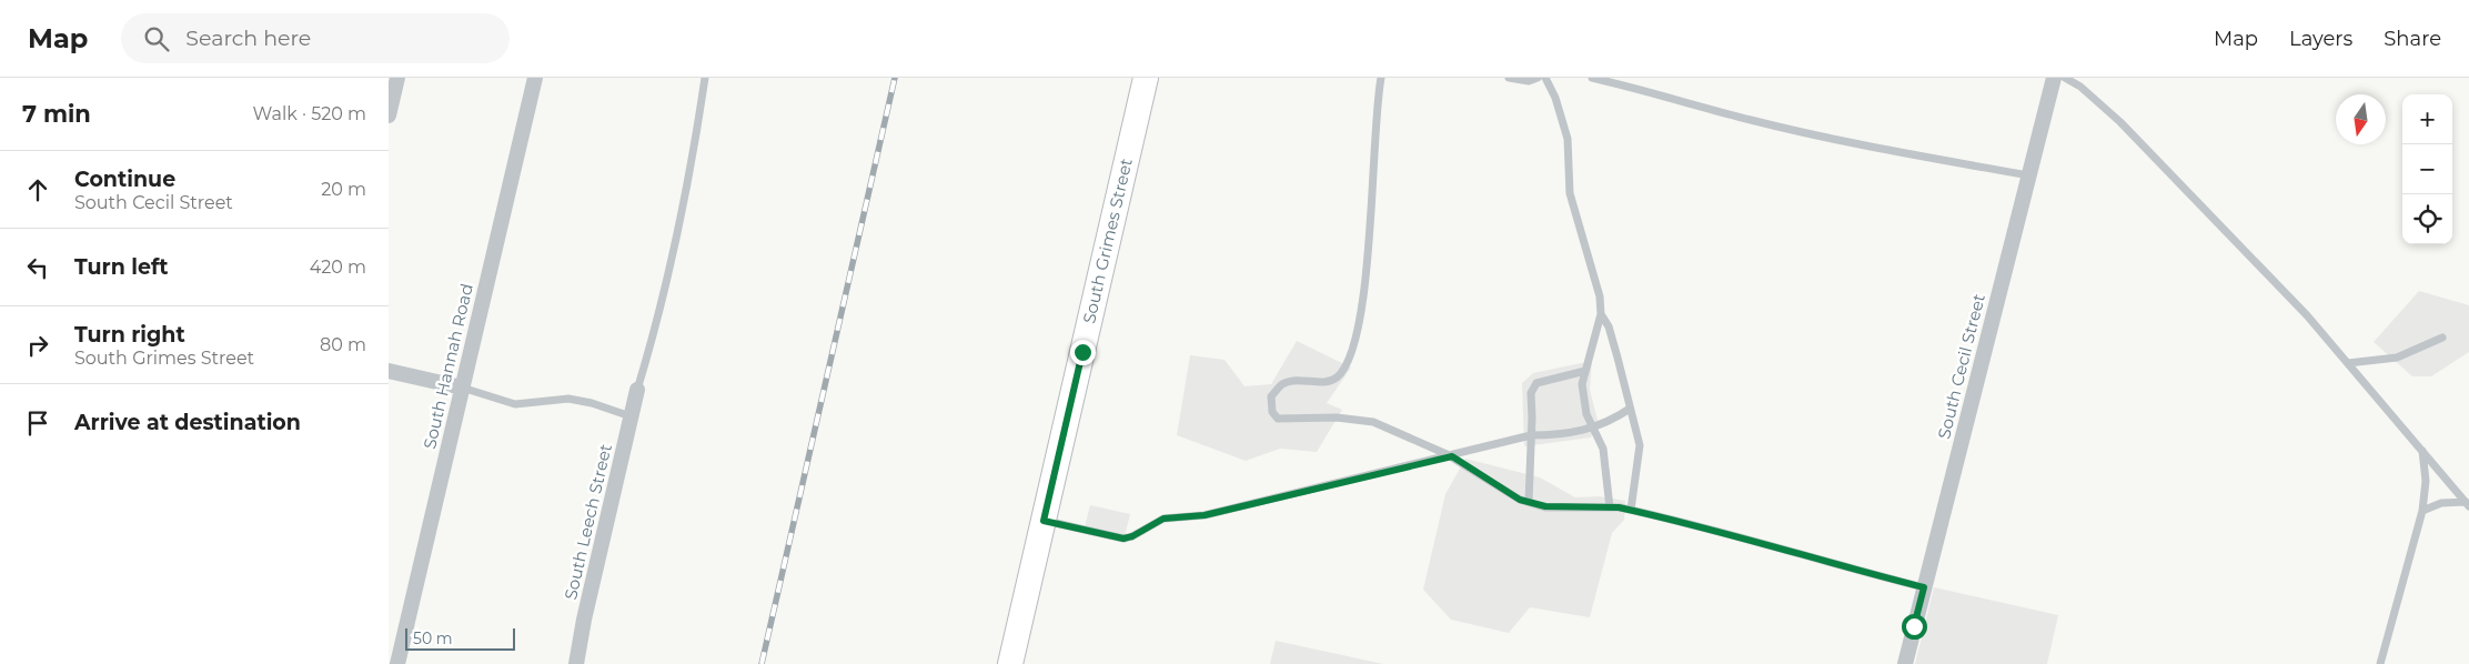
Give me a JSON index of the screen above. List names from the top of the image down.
{
  "streets": {
    "main road": ["South Grimes Street"],
    "street": ["South Hannah Road", "South Cecil Street", "South Leech Street"]
  },
  "scale_bar": "50 m",
  "north": "bottom",
  "page": {
    "header": "Map",
    "search": "Search here",
    "nav": ["Map", "Layers", "Share"],
    "heading": ["7 min", "Walk · 520 m"],
    "map_buttons": ["+", "−"],
    "list": [
      ["Continue", "South Cecil Street", "20 m"],
      ["Turn left", "420 m"],
      ["Turn right", "South Grimes Street", "80 m"],
      "Arrive at destination"
    ],
    "scale": "50 m"
  }
}
